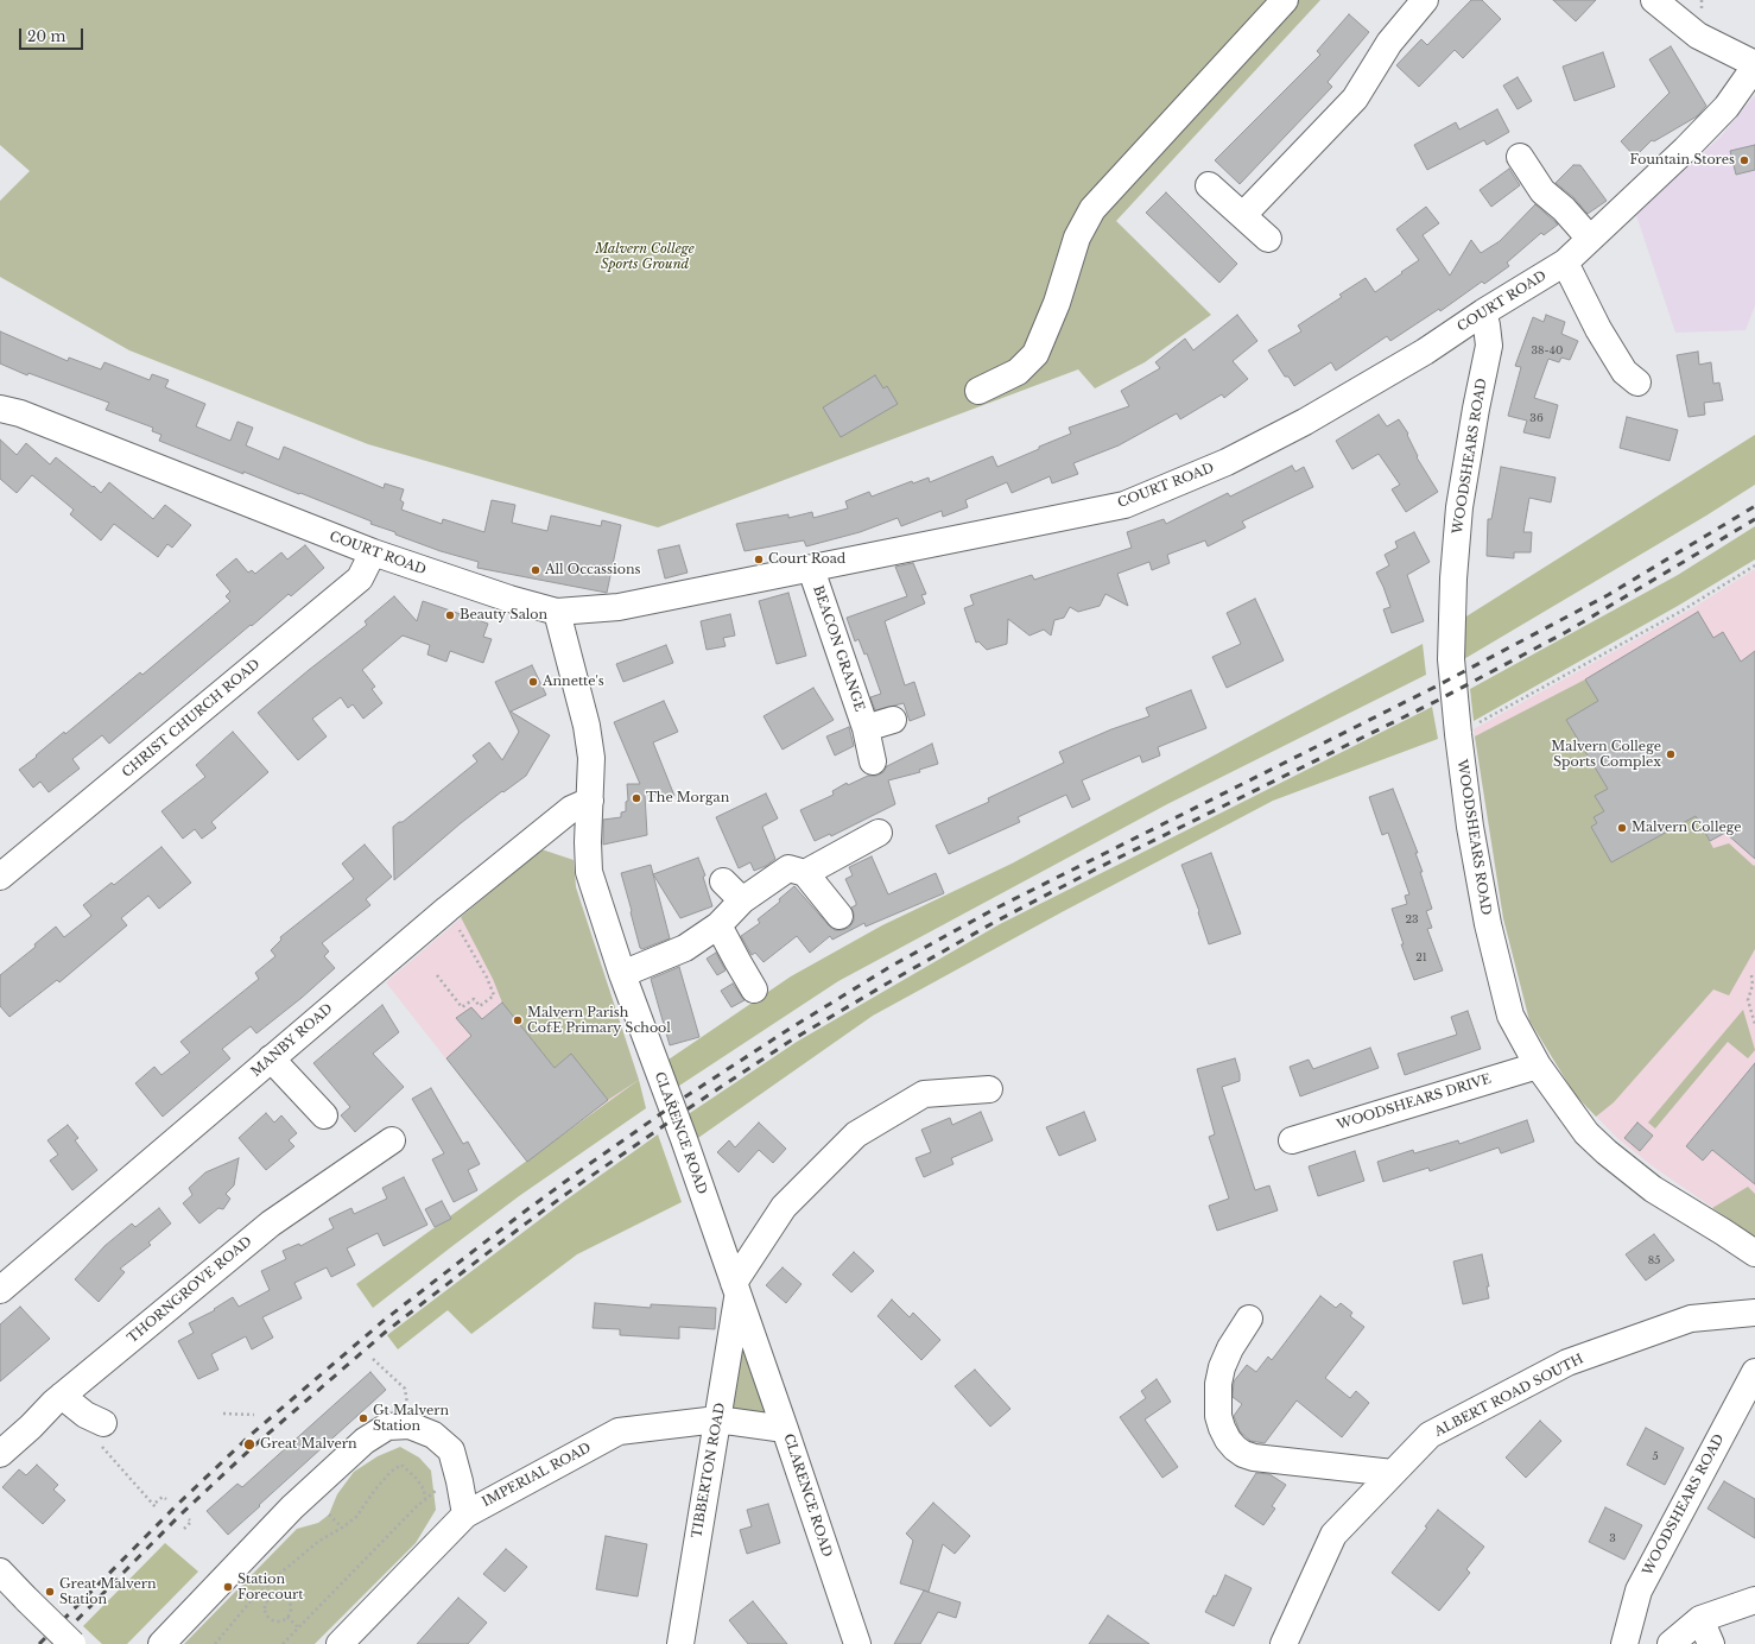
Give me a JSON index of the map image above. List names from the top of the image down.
{
  "streets": {
    "street": [
      "COURT ROAD",
      "WOODSHEARS ROAD",
      "BEACON GRANGE",
      "CHRIST CHURCH ROAD",
      "MANBY ROAD",
      "WOODSHEARS DRIVE",
      "CLARENCE ROAD",
      "THORNGROVE ROAD",
      "ALBERT ROAD SOUTH",
      "TIBBERTON ROAD",
      "IMPERIAL ROAD"
    ]
  },
  "crossings": [
    ["COURT ROAD", "WOODSHEARS ROAD"],
    ["COURT ROAD", "BEACON GRANGE"],
    ["COURT ROAD", "CHRIST CHURCH ROAD"],
    ["COURT ROAD", "CLARENCE ROAD"],
    ["WOODSHEARS ROAD", "WOODSHEARS DRIVE"],
    ["MANBY ROAD", "CLARENCE ROAD"],
    ["CLARENCE ROAD", "TIBBERTON ROAD"],
    ["CLARENCE ROAD", "IMPERIAL ROAD"],
    ["TIBBERTON ROAD", "IMPERIAL ROAD"]
  ],
  "parks": ["Malvern College Sports Ground"],
  "places": [
    "Fountain Stores",
    "Court Road",
    "All Occassions",
    "Beauty Salon",
    "Annette's",
    "Malvern College Sports Complex",
    "The Morgan",
    "Malvern College",
    "Malvern Parish CofE Primary School",
    "Gt Malvern Station",
    "Great Malvern",
    "Station Forecourt",
    "Great Malvern Station"
  ],
  "house_numbers": [
    "38-40",
    "36",
    "23",
    "21",
    "85",
    "5",
    "3"
  ],
  "scale_bar": "20 m"
}
